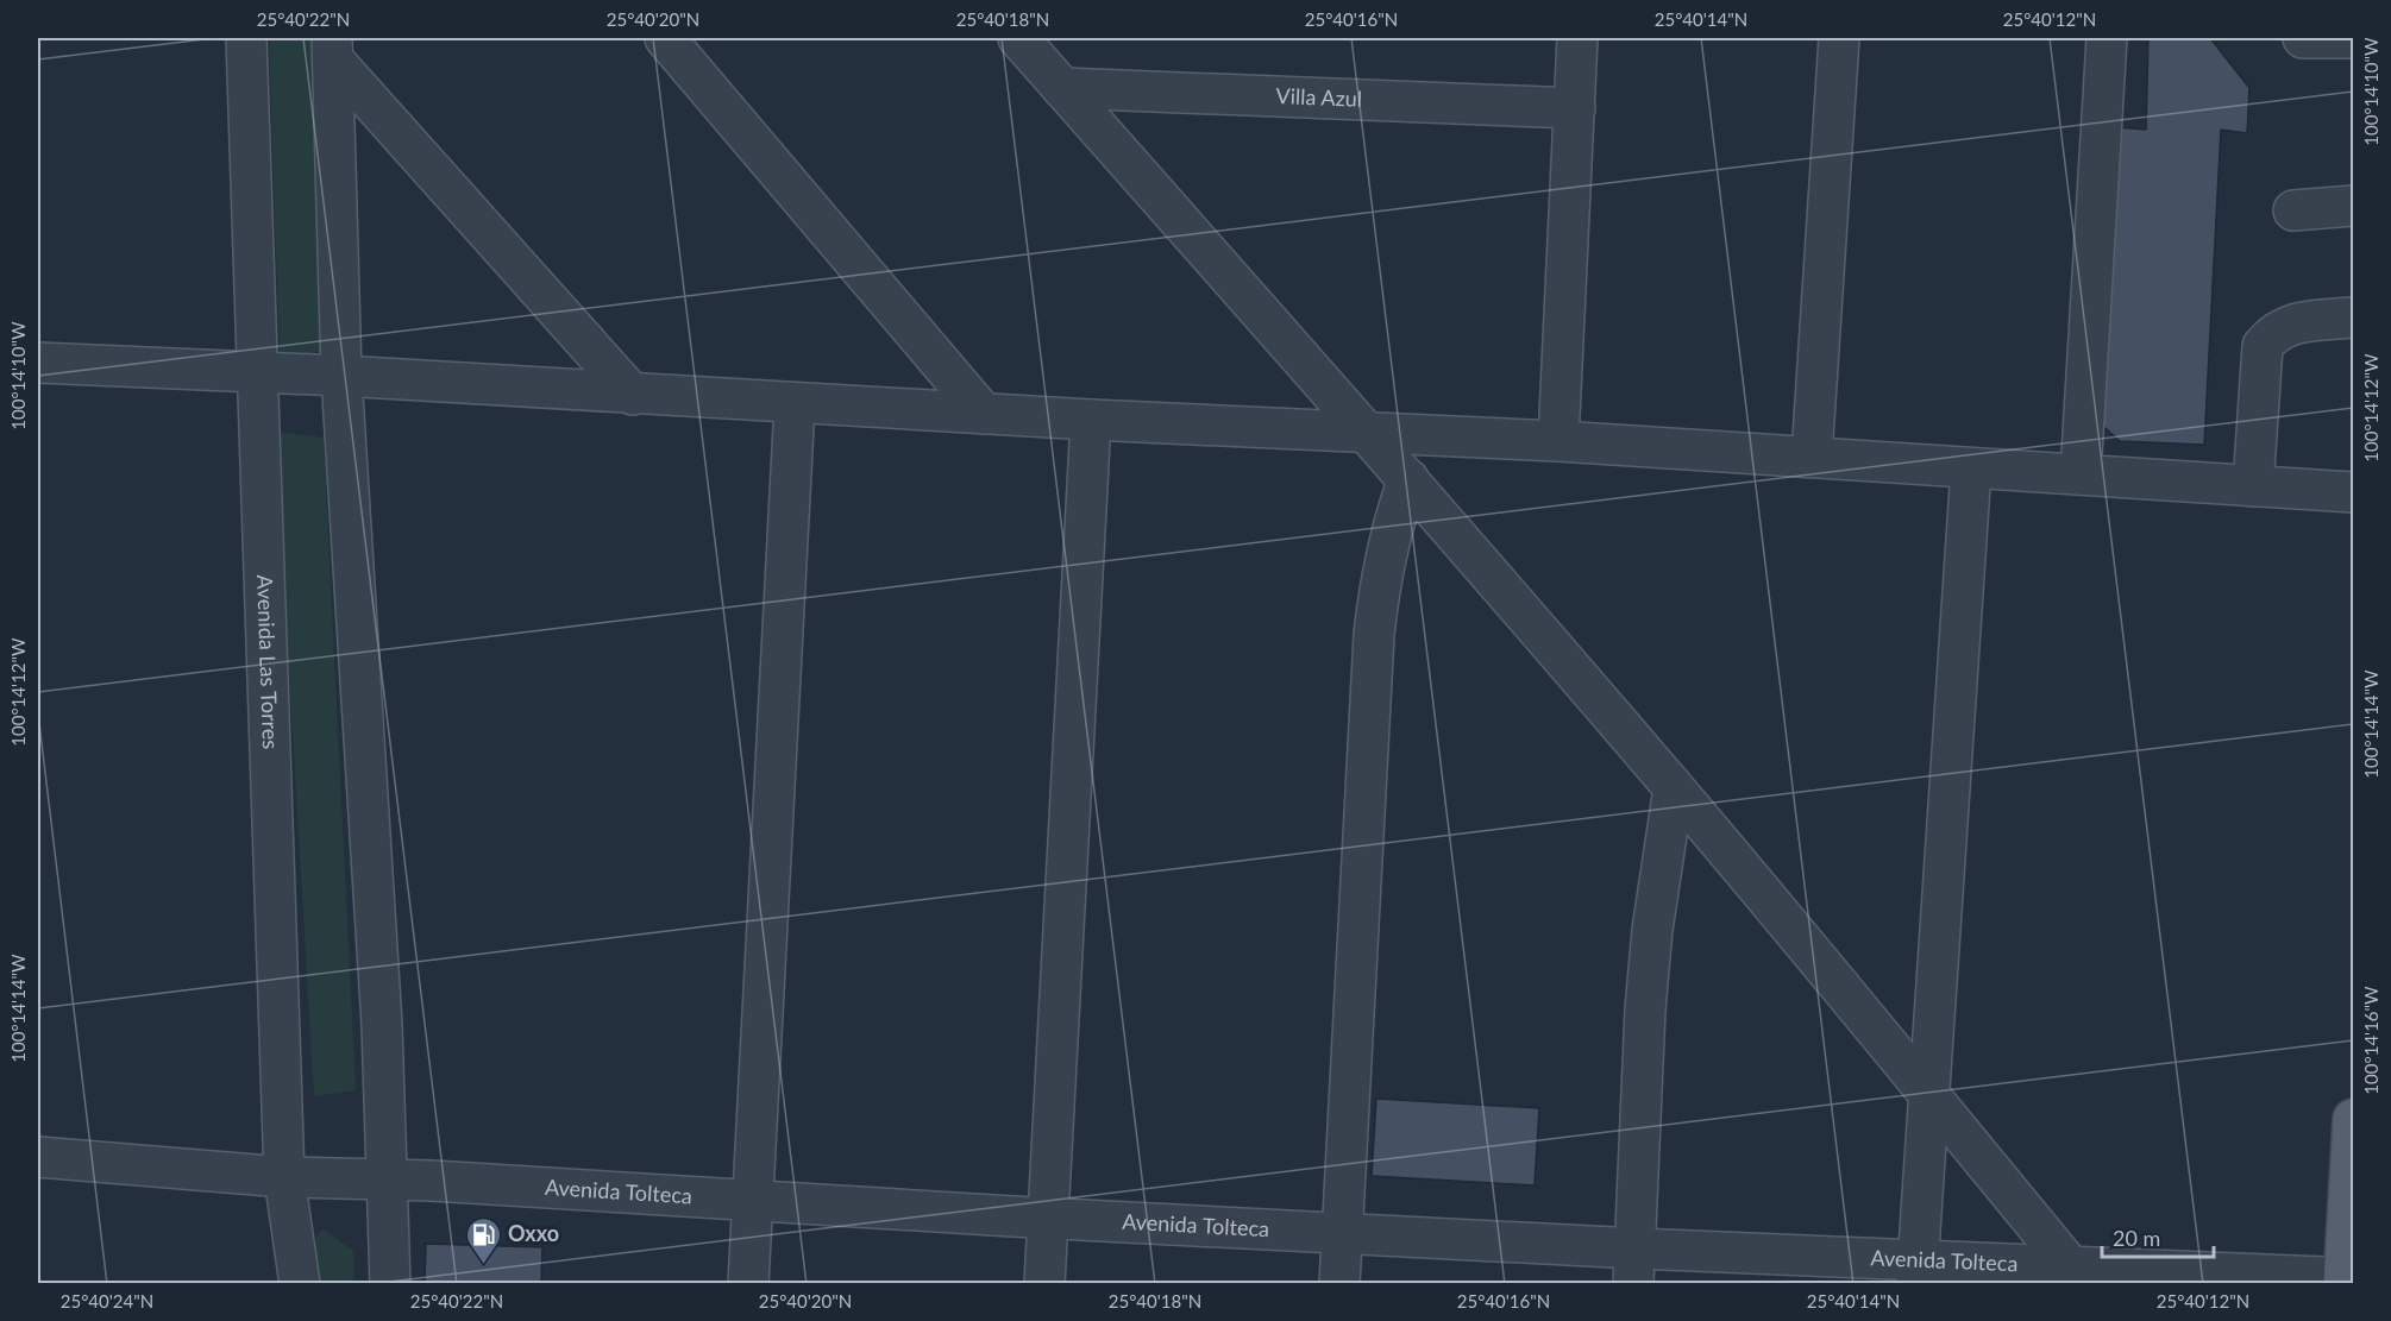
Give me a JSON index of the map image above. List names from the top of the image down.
{
  "streets": {
    "street": ["Villa Azul", "Avenida Las Torres", "Avenida Tolteca"]
  },
  "crossings": [
    ["Avenida Las Torres", "Avenida Tolteca"]
  ],
  "places": {
    "fuel station": ["Oxxo"]
  },
  "scale_bar": "20 m",
  "coordinates": [
    "25°40'22\"N",
    "25°40'20\"N",
    "25°40'18\"N",
    "25°40'16\"N",
    "25°40'14\"N",
    "25°40'12\"N",
    "100°14'10\"W",
    "100°14'12\"W",
    "100°14'14\"W",
    "100°14'16\"W",
    "25°40'24\"N"
  ]
}
